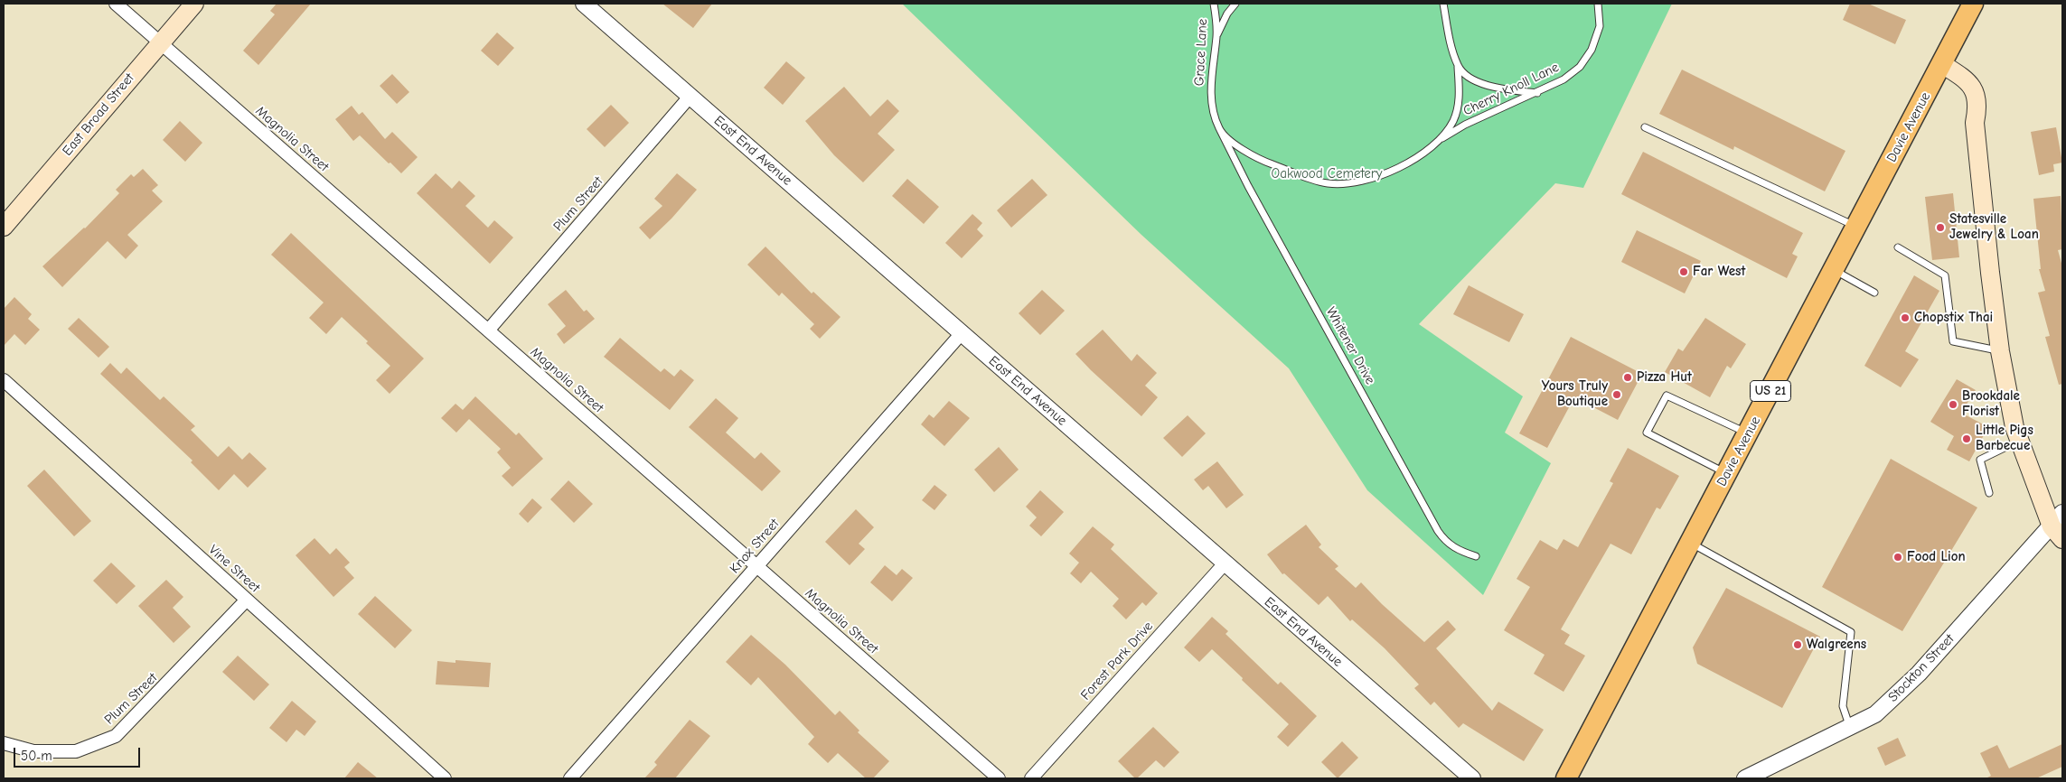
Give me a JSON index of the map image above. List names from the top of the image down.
{
  "streets": {
    "main road": ["East Broad Street", "Davie Avenue", "US 21"],
    "street": [
      "Magnolia Street",
      "East End Avenue",
      "Plum Street",
      "Knox Street",
      "Vine Street",
      "Forest Park Drive",
      "Stockton Street"
    ],
    "lane": ["Grace Lane", "Cherry Knoll Lane", "Whitener Drive"]
  },
  "crossings": [
    ["Grace Lane", "Whitener Drive"],
    ["East Broad Street", "Magnolia Street"],
    ["Magnolia Street", "Plum Street"],
    ["Magnolia Street", "Knox Street"],
    ["East End Avenue", "Plum Street"],
    ["East End Avenue", "Knox Street"],
    ["East End Avenue", "Forest Park Drive"],
    ["Plum Street", "Vine Street"]
  ],
  "parks": ["Oakwood Cemetery"],
  "places": [
    "Statesville Jewelry & Loan",
    "Far West",
    "Chopstix Thai",
    "Pizza Hut",
    "Yours Truly Boutique",
    "Brookdale Florist",
    "Little Pigs Barbecue",
    "Food Lion",
    "Walgreens"
  ],
  "scale_bar": "50 m"
}
